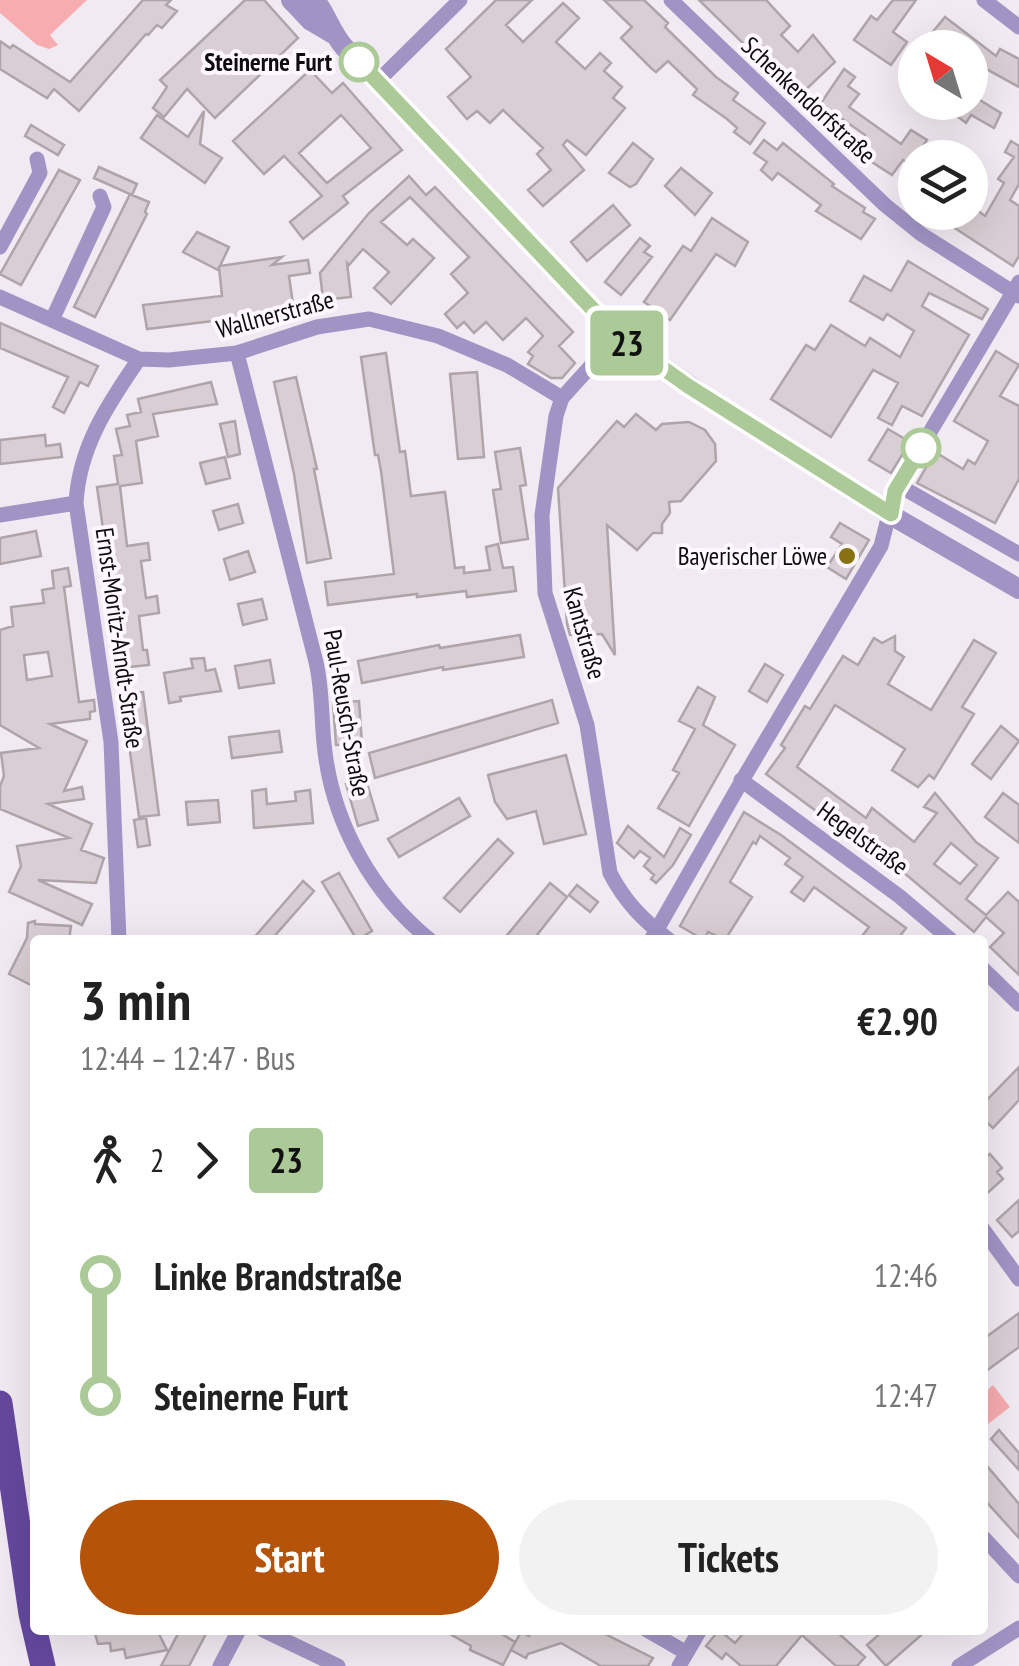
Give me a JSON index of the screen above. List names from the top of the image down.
{
  "streets": {
    "street": [
      "Schenkendorfstraße",
      "Wallnerstraße",
      "Kantstraße",
      "Ernst-Moritz-Arndt-Straße",
      "Paul-Reusch-Straße",
      "Hegelstraße"
    ]
  },
  "crossings": [
    ["Wallnerstraße", "Kantstraße"],
    ["Wallnerstraße", "Ernst-Moritz-Arndt-Straße"],
    ["Wallnerstraße", "Paul-Reusch-Straße"]
  ],
  "places": ["Steinerne Furt", "Bayerischer Löwe"],
  "lines": ["bus line 23"],
  "north": "top left",
  "page": {
    "on_map": "23",
    "heading": ["3 min", "12:44 – 12:47 · Bus", "€2.90"],
    "legs": ["2", "23"],
    "list": [
      {
        "name": "Linke Brandstraße",
        "value": "12:46"
      },
      {
        "name": "Steinerne Furt",
        "value": "12:47"
      }
    ],
    "buttons": ["Start", "Tickets"]
  }
}
